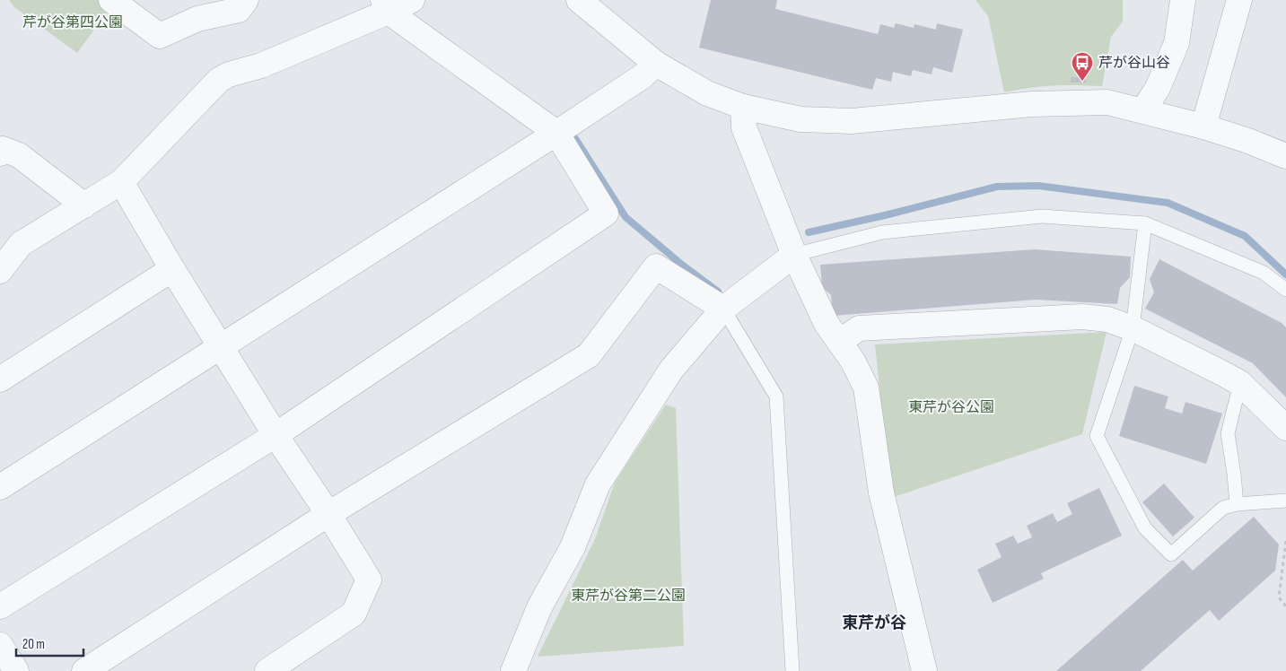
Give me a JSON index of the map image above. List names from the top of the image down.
{
  "districts": ["東芹が谷"],
  "parks": ["芹が谷第四公園", "東芹が谷公園", "東芹が谷第二公園"],
  "places": {
    "bus stop": ["芹が谷山谷"]
  },
  "scale_bar": "20 m"
}
